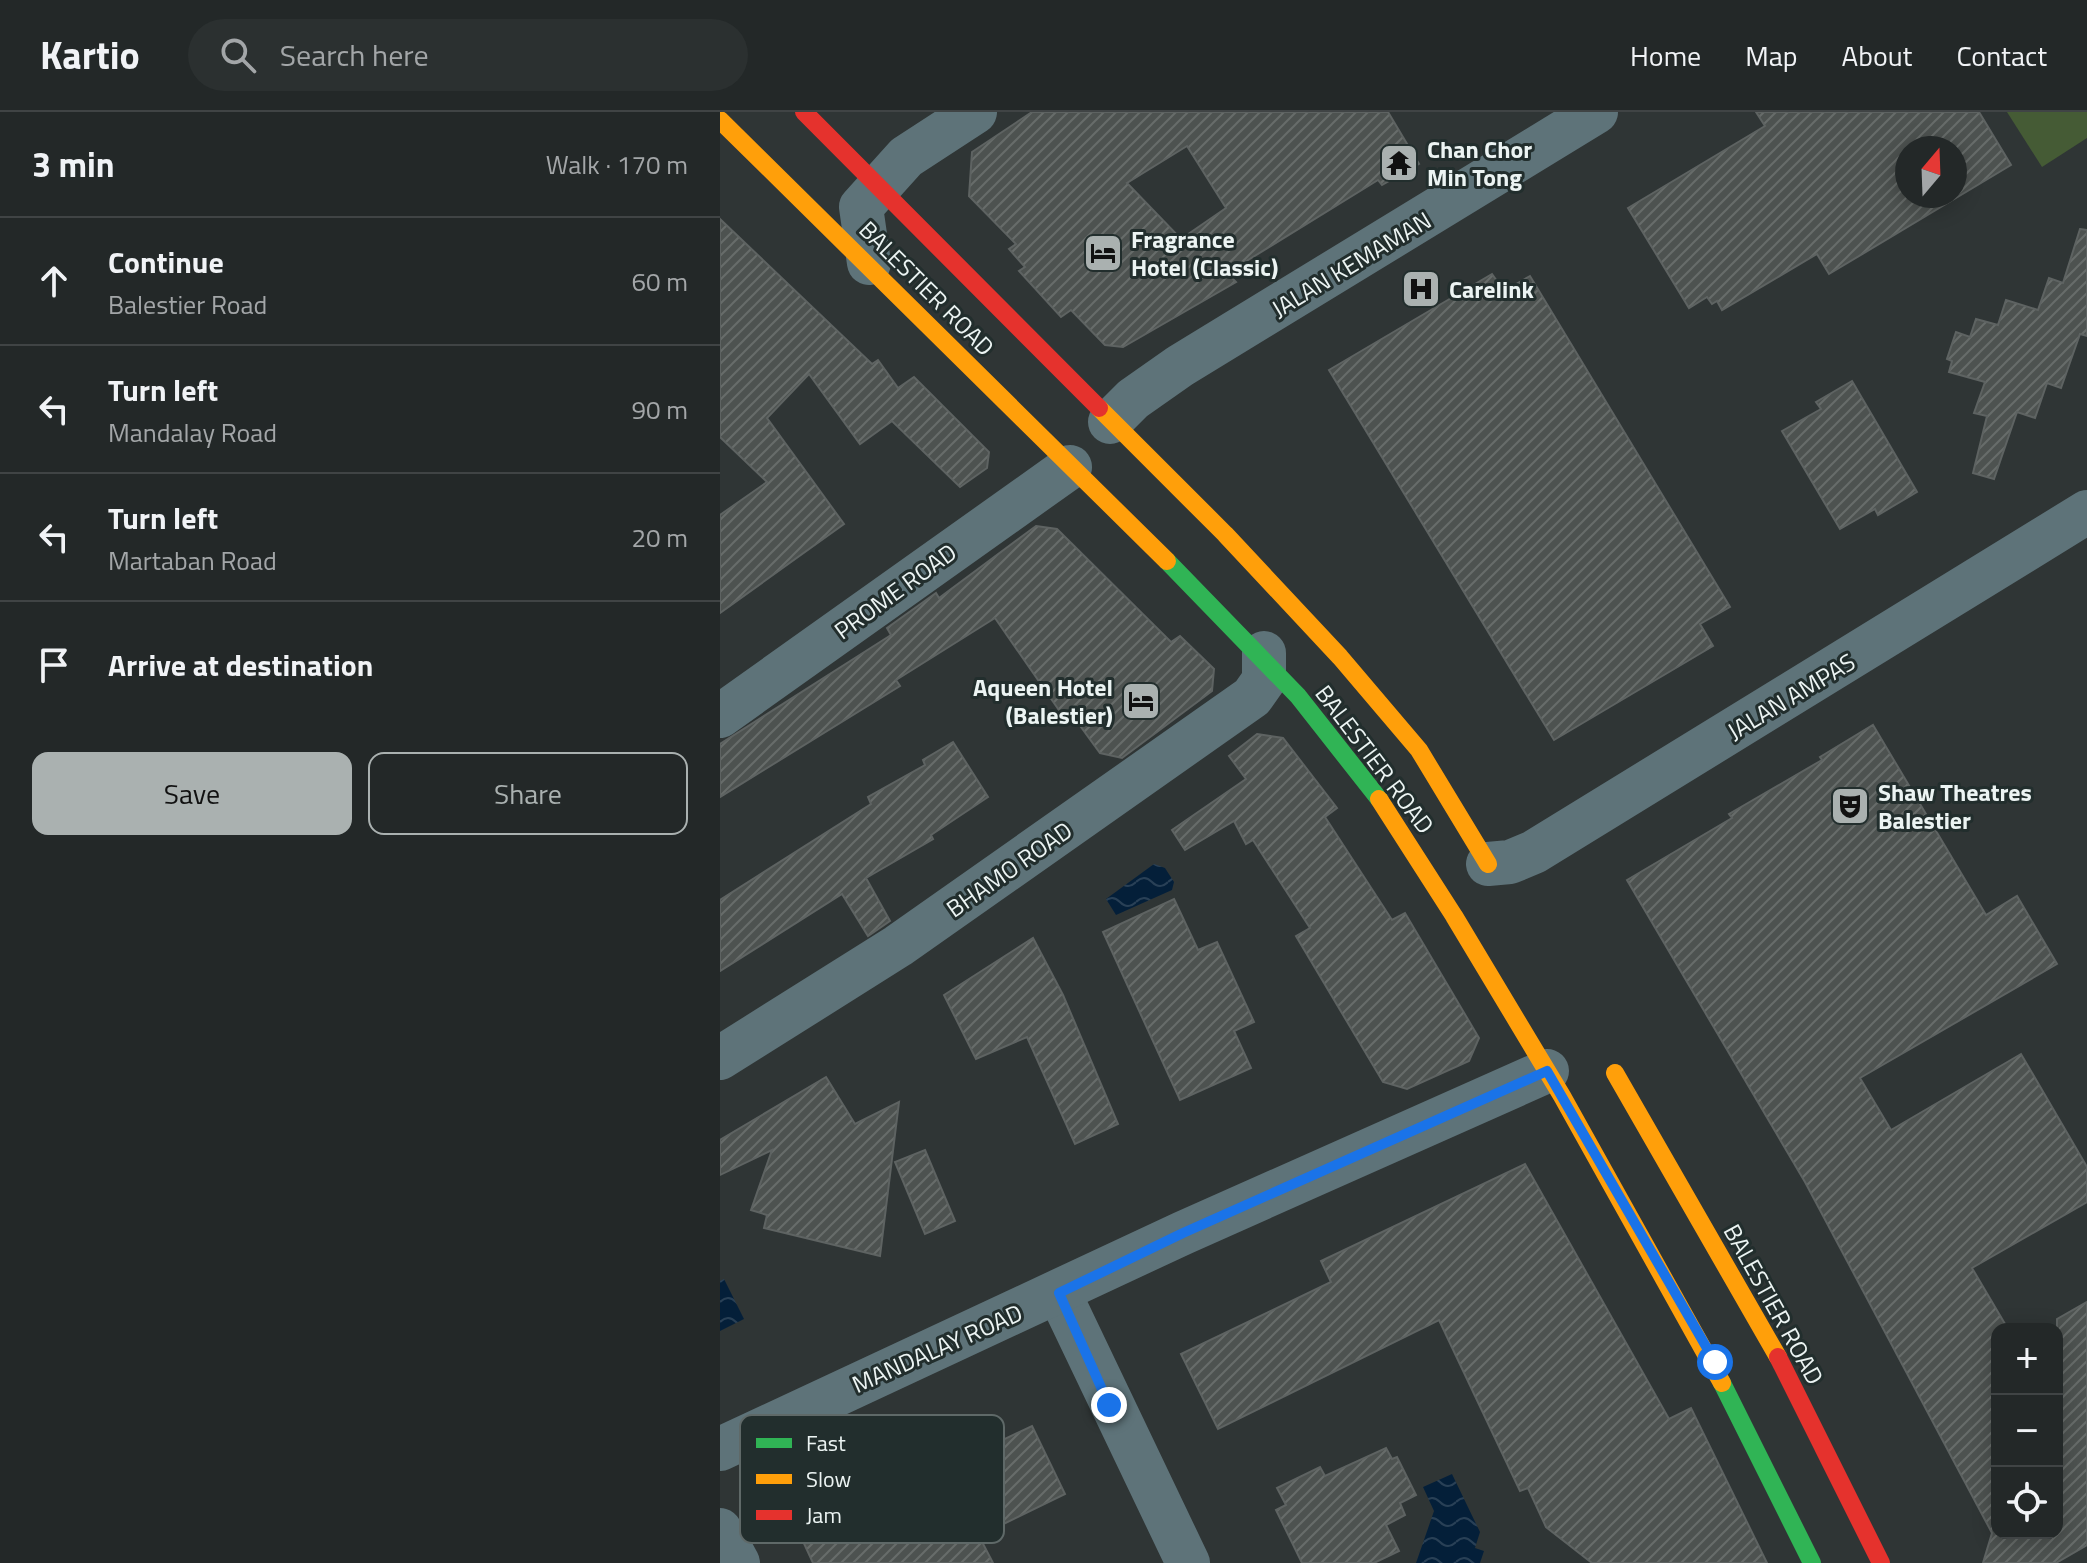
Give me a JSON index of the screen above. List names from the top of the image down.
{
  "streets": {
    "main road": ["BALESTIER ROAD"],
    "street": [
      "JALAN KEMAMAN",
      "PROME ROAD",
      "JALAN AMPAS",
      "BHAMO ROAD",
      "MANDALAY ROAD"
    ]
  },
  "crossings": [
    ["JALAN KEMAMAN", "BALESTIER ROAD"],
    ["BALESTIER ROAD", "PROME ROAD"],
    ["BALESTIER ROAD", "JALAN AMPAS"],
    ["BALESTIER ROAD", "BHAMO ROAD"],
    ["BALESTIER ROAD", "MANDALAY ROAD"]
  ],
  "places": {
    "temple": ["Chan Chor Min Tong"],
    "hotel": ["Fragrance Hotel (Classic)", "Aqueen Hotel (Balestier)"],
    "hospital": ["Carelink"],
    "theatre": ["Shaw Theatres Balestier"]
  },
  "legend": ["Fast", "Slow", "Jam"],
  "north": "top",
  "page": {
    "header": "Kartio",
    "search": "Search here",
    "nav": [
      "Home",
      "Map",
      "About",
      "Contact"
    ],
    "heading": ["3 min", "Walk · 170 m"],
    "list": [
      ["Continue", "Balestier Road", "60 m"],
      ["Turn left", "Mandalay Road", "90 m"],
      ["Turn left", "Martaban Road", "20 m"],
      "Arrive at destination"
    ],
    "buttons": ["Save", "Share"],
    "map_buttons": ["+", "−"]
  }
}
